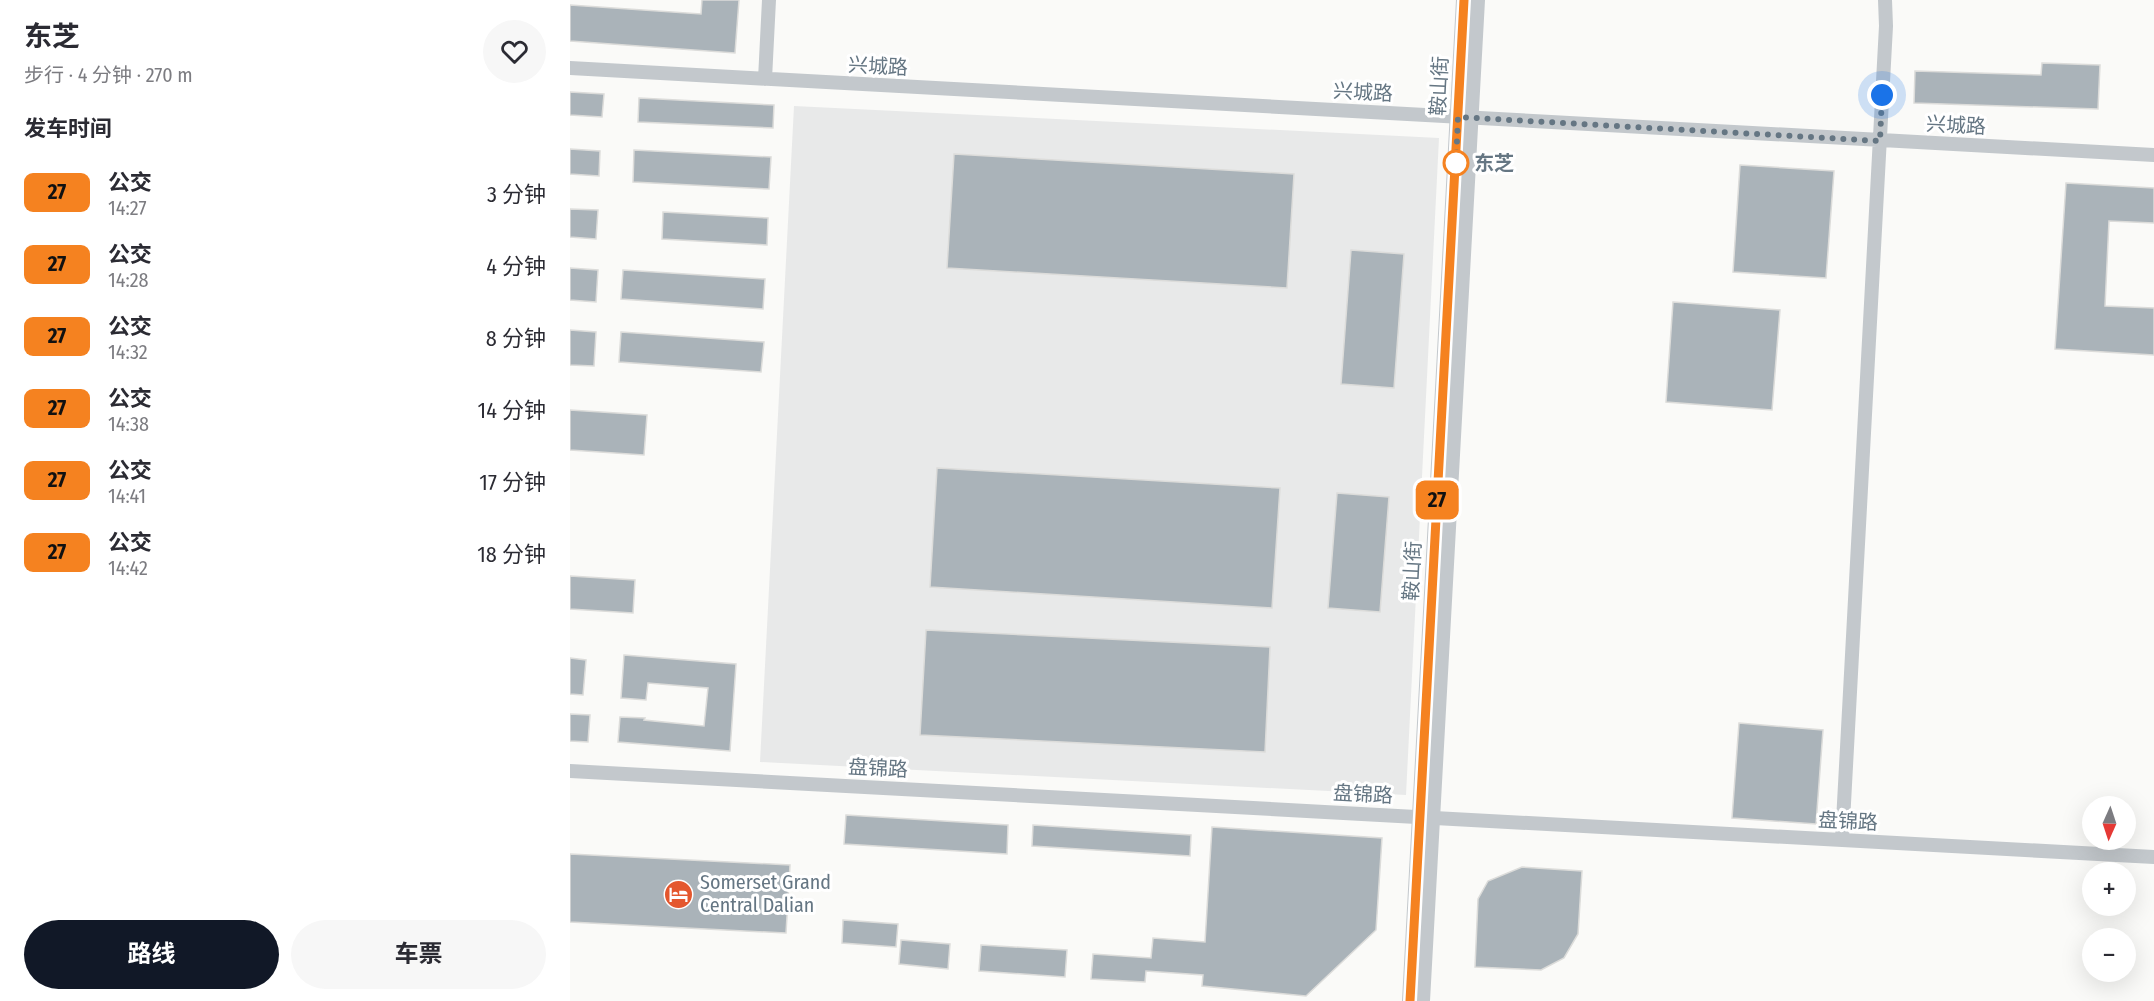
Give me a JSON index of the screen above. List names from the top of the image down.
{
  "streets": {
    "street": ["兴城路", "鞍山街", "盘锦路"]
  },
  "crossings": [
    ["兴城路", "鞍山街"],
    ["鞍山街", "盘锦路"]
  ],
  "places": {
    "other": ["东芝"],
    "hotel": ["Somerset Grand Central Dalian"]
  },
  "lines": ["bus line 27"],
  "north": "bottom",
  "page": {
    "heading": [
      ["东芝", "步行 · 4 分钟 · 270 m"],
      "发车时间"
    ],
    "on_map": "27",
    "list": [
      {
        "mark": "27",
        "name": "公交",
        "note": "14:27",
        "value": "3 分钟"
      },
      {
        "mark": "27",
        "name": "公交",
        "note": "14:28",
        "value": "4 分钟"
      },
      {
        "mark": "27",
        "name": "公交",
        "note": "14:32",
        "value": "8 分钟"
      },
      {
        "mark": "27",
        "name": "公交",
        "note": "14:38",
        "value": "14 分钟"
      },
      {
        "mark": "27",
        "name": "公交",
        "note": "14:41",
        "value": "17 分钟"
      },
      {
        "mark": "27",
        "name": "公交",
        "note": "14:42",
        "value": "18 分钟"
      }
    ],
    "map_buttons": ["+", "−"],
    "buttons": ["路线", "车票"]
  }
}
